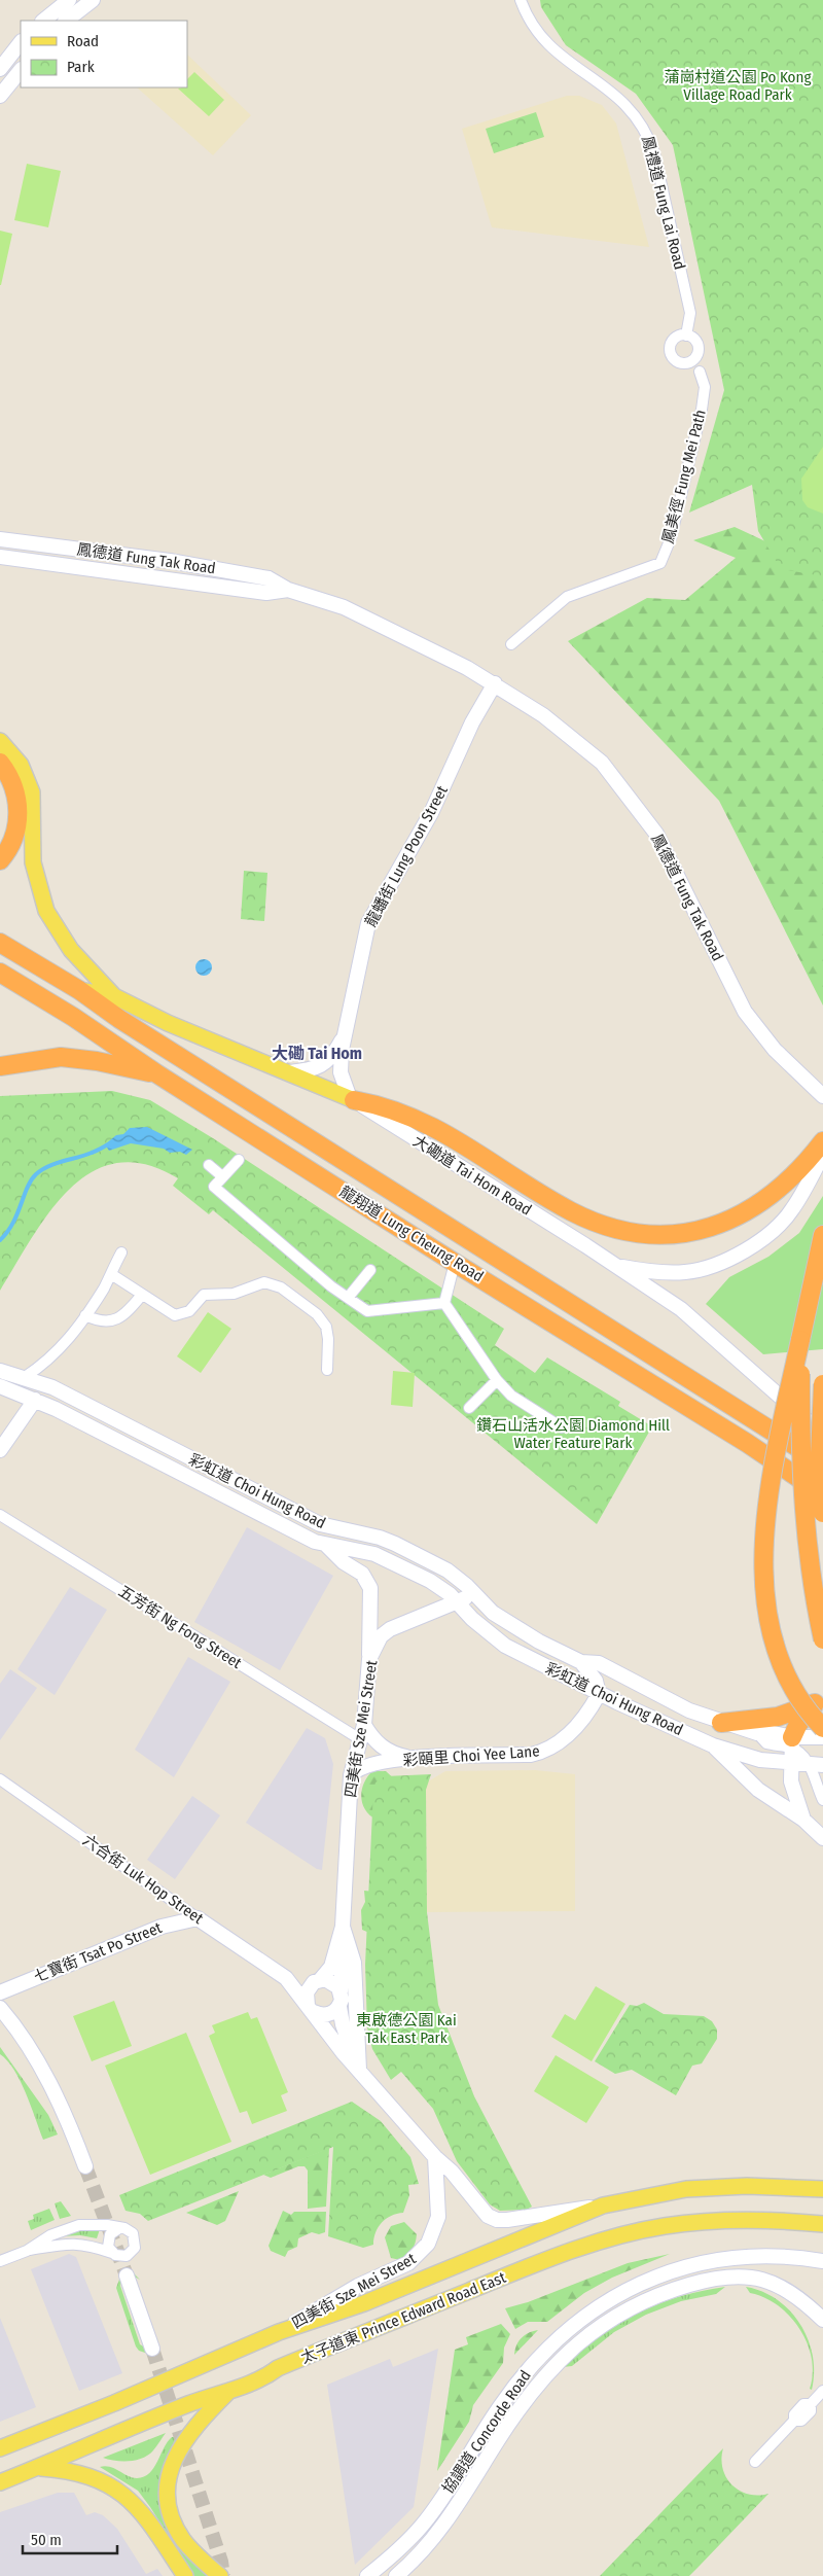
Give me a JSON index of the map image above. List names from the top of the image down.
{
  "streets": {
    "highway": ["龍翔道 Lung Cheung Road"],
    "main road": [
      "鳳德道 Fung Tak Road",
      "龍蟠街 Lung Poon Street",
      "大磡道 Tai Hom Road",
      "彩虹道 Choi Hung Road",
      "四美街 Sze Mei Street",
      "彩頤里 Choi Yee Lane",
      "六合街 Luk Hop Street",
      "七寶街 Tsat Po Street",
      "太子道東 Prince Edward Road East",
      "協調道 Concorde Road"
    ],
    "street": ["鳳禮道 Fung Lai Road", "鳳美徑 Fung Mei Path", "五芳街 Ng Fong Street"]
  },
  "crossings": [
    ["鳳德道 Fung Tak Road", "龍蟠街 Lung Poon Street"],
    ["龍蟠街 Lung Poon Street", "大磡道 Tai Hom Road"],
    ["大磡道 Tai Hom Road", "龍翔道 Lung Cheung Road"],
    ["彩虹道 Choi Hung Road", "四美街 Sze Mei Street"],
    ["彩虹道 Choi Hung Road", "彩頤里 Choi Yee Lane"],
    ["五芳街 Ng Fong Street", "四美街 Sze Mei Street"],
    ["四美街 Sze Mei Street", "彩頤里 Choi Yee Lane"],
    ["四美街 Sze Mei Street", "六合街 Luk Hop Street"],
    ["四美街 Sze Mei Street", "太子道東 Prince Edward Road East"],
    ["六合街 Luk Hop Street", "七寶街 Tsat Po Street"]
  ],
  "districts": ["大磡 Tai Hom"],
  "parks": ["蒲崗村道公園 Po Kong Village Road Park", "鑽石山活水公園 Diamond Hill Water Feature Park", "東啟德公園 Kai Tak East Park"],
  "legend": ["Road", "Park"],
  "scale_bar": "50 m"
}
